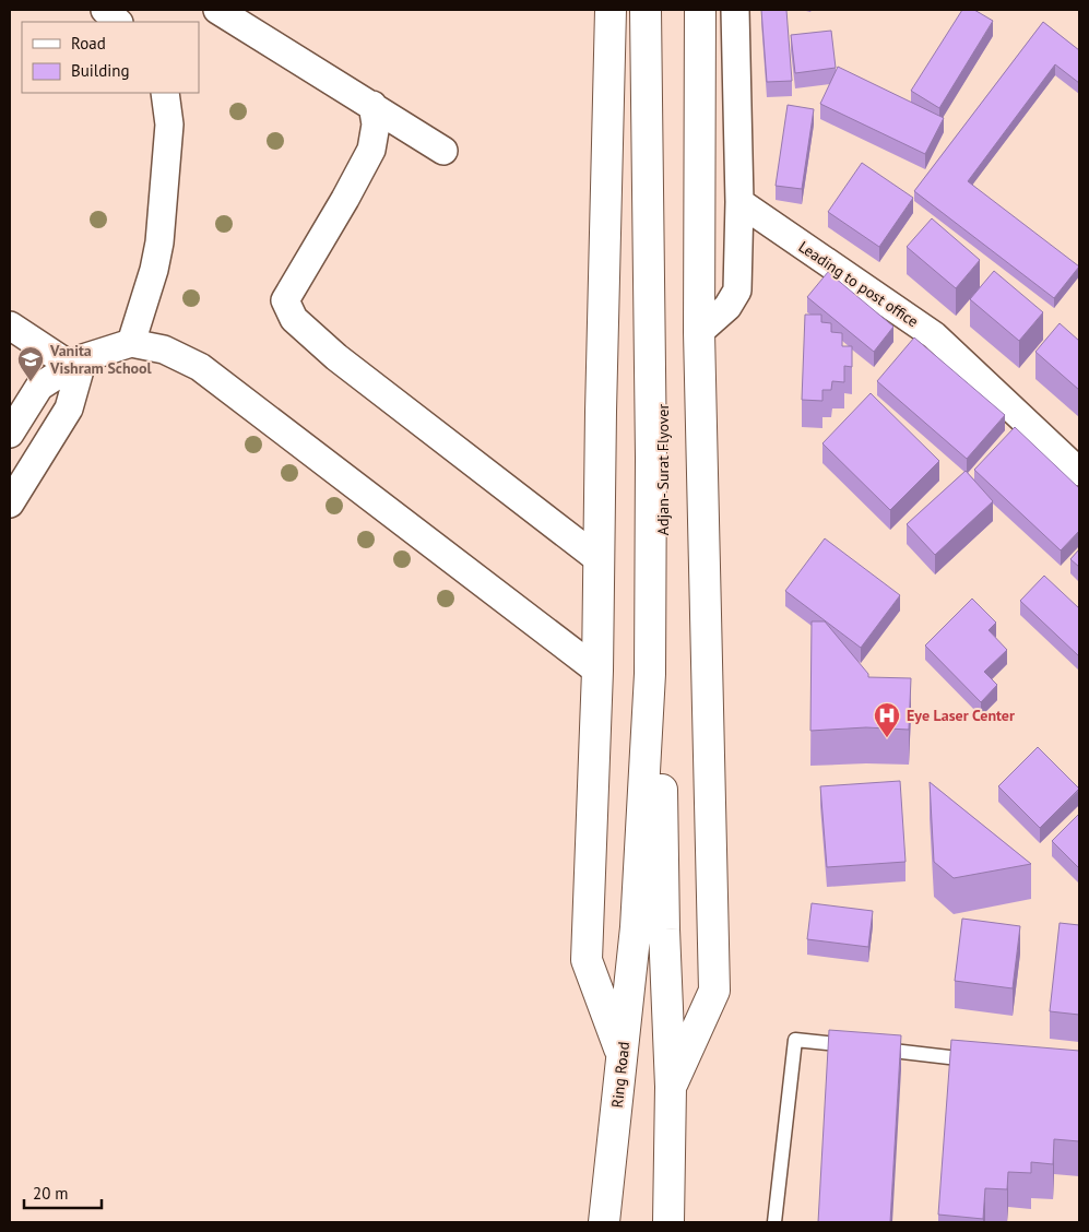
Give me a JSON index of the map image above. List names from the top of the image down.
{
  "streets": {
    "highway": ["Adjan- Surat Flyover", "Ring Road"],
    "street": ["Leading to post office"]
  },
  "crossings": [
    ["Adjan- Surat Flyover", "Ring Road"]
  ],
  "places": {
    "school or university": ["Vanita Vishram School"],
    "hospital": ["Eye Laser Center"]
  },
  "legend": ["Road", "Building"],
  "scale_bar": "20 m"
}
